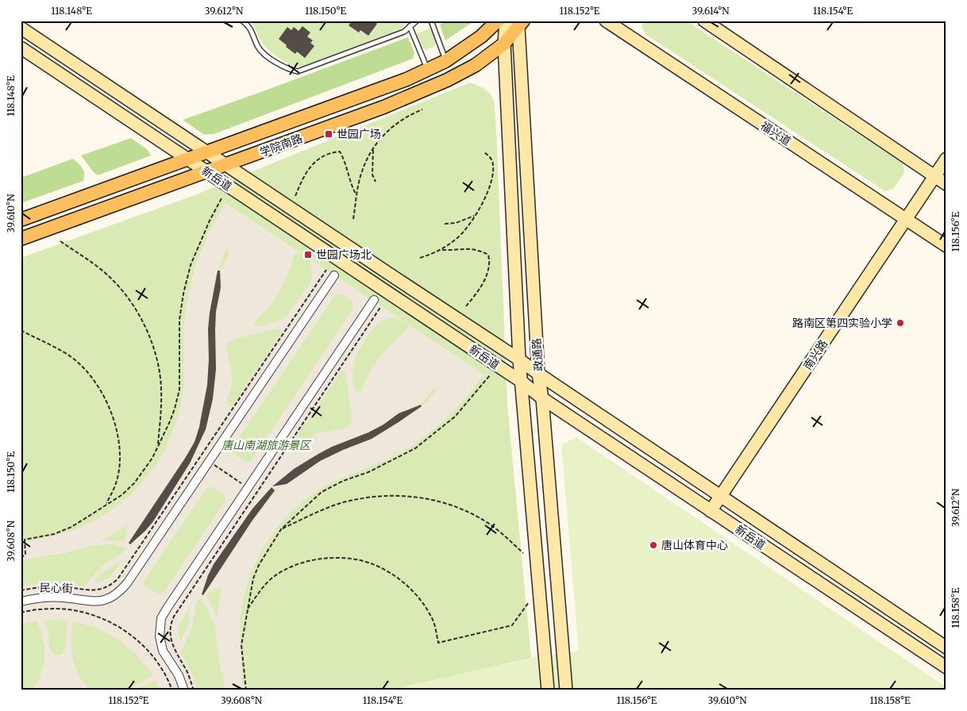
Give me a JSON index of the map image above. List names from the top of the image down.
{
  "streets": {
    "main road": [
      "福兴道",
      "学院南路",
      "新岳道",
      "政通路",
      "南兴路"
    ],
    "street": ["民心街"]
  },
  "crossings": [
    ["福兴道", "南兴路"],
    ["学院南路", "新岳道"],
    ["学院南路", "政通路"],
    ["新岳道", "政通路"],
    ["新岳道", "南兴路"]
  ],
  "parks": ["唐山南湖旅游景区"],
  "places": {
    "transit": ["世园广场", "世园广场北"],
    "other": ["路南区第四实验小学", "唐山体育中心"]
  },
  "coordinates": [
    "118.148°E",
    "39.612°N",
    "118.150°E",
    "118.152°E",
    "39.614°N",
    "118.154°E",
    "39.610°N",
    "118.156°E",
    "39.608°N",
    "118.158°E"
  ]
}
